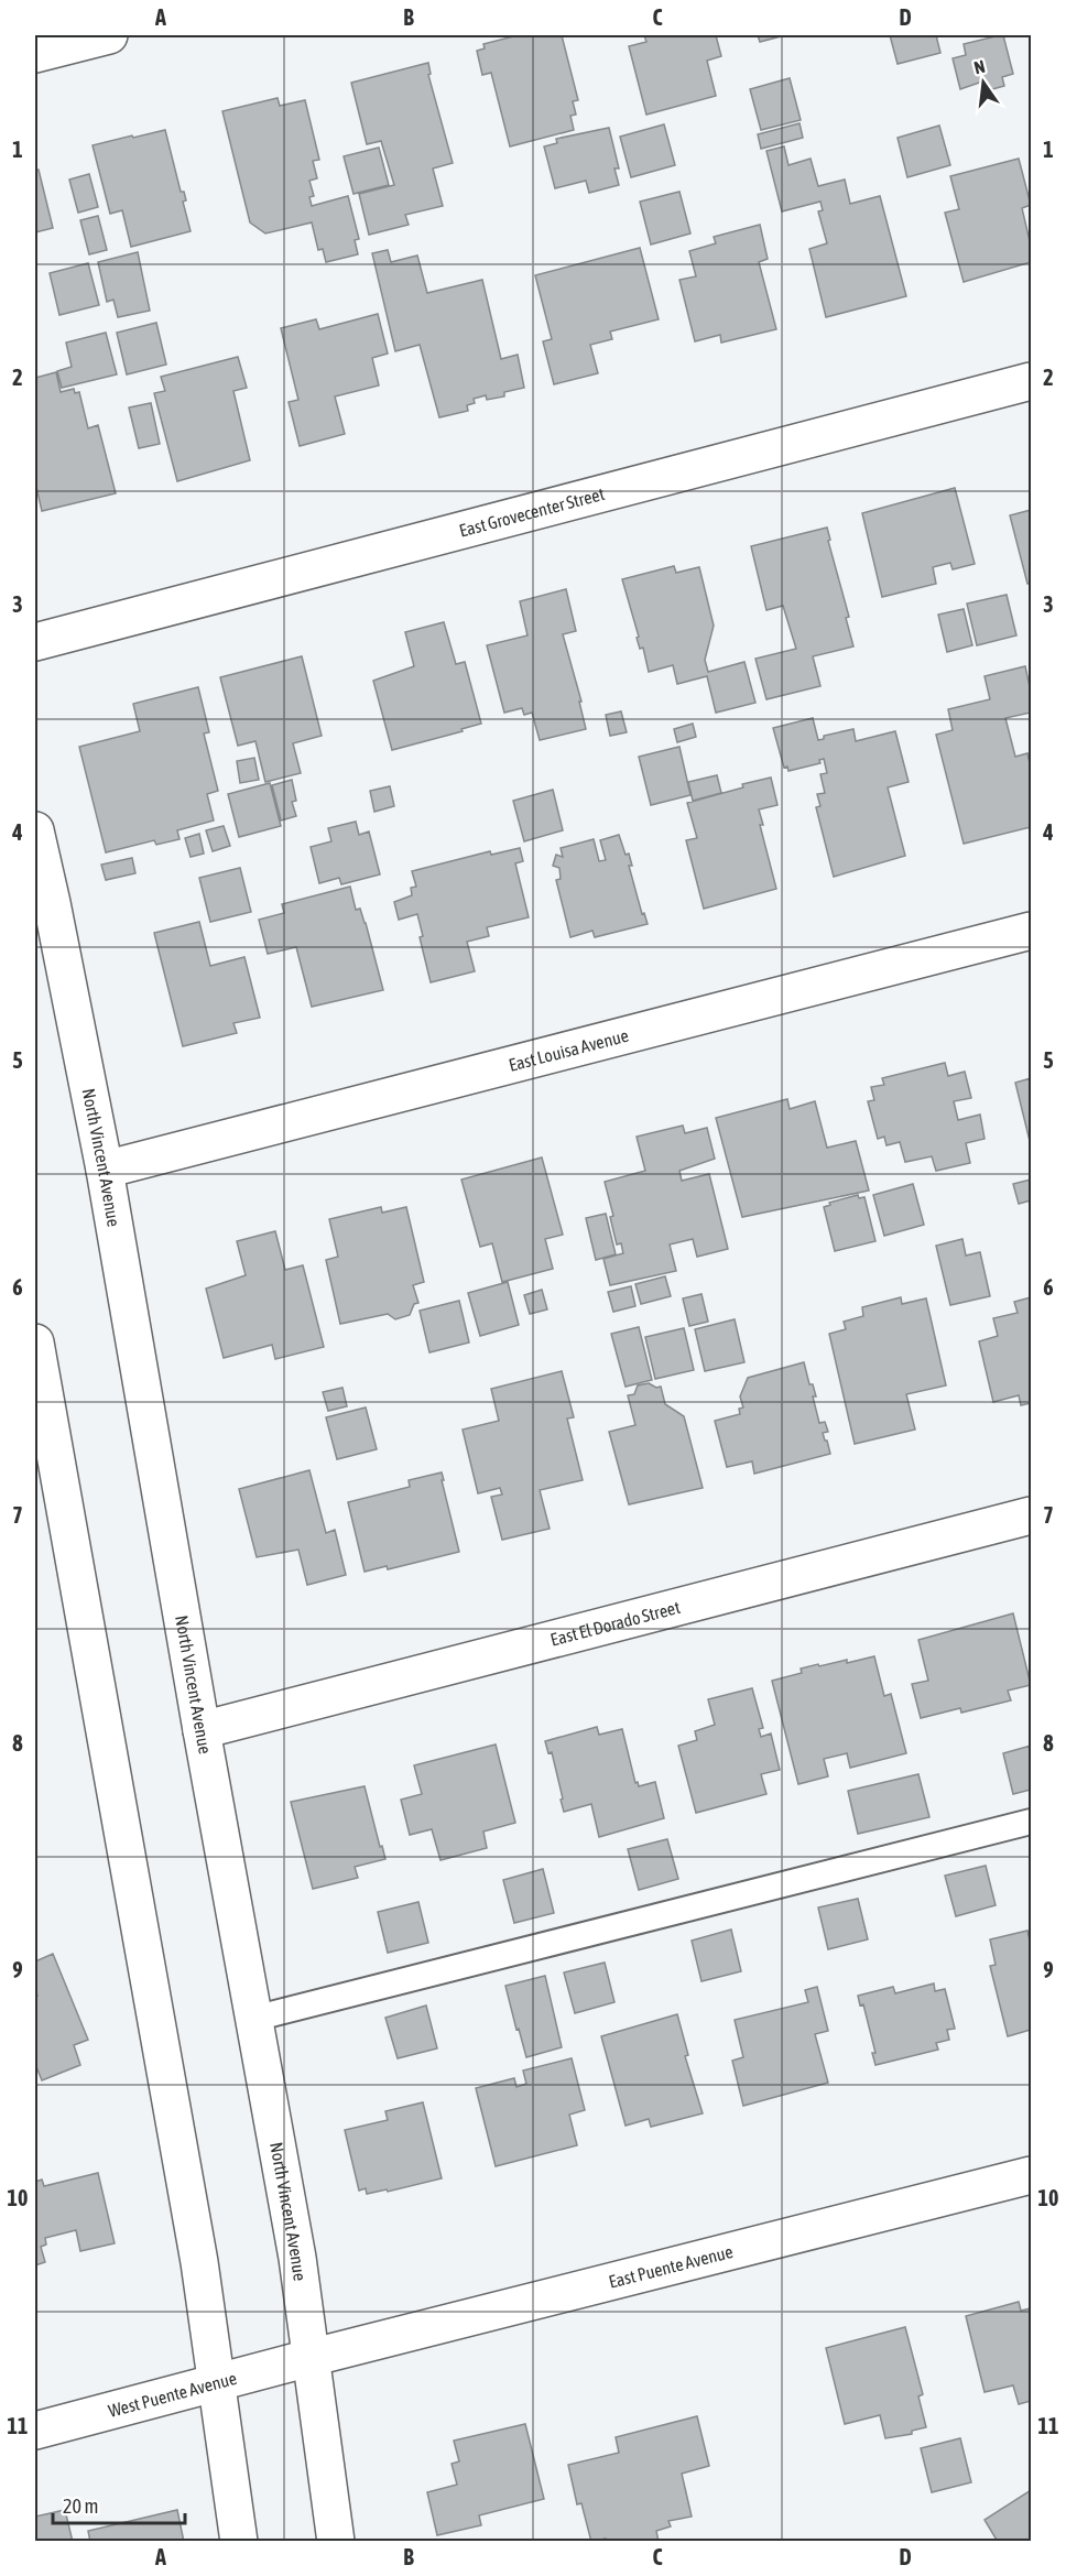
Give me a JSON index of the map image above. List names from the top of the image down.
{
  "streets": {
    "main road": [
      "East Grovecenter Street",
      "East Louisa Avenue",
      "North Vincent Avenue",
      "East El Dorado Street",
      "East Puente Avenue",
      "West Puente Avenue"
    ]
  },
  "crossings": [
    ["East Louisa Avenue", "North Vincent Avenue"],
    ["North Vincent Avenue", "East El Dorado Street"],
    ["North Vincent Avenue", "East Puente Avenue"],
    ["North Vincent Avenue", "West Puente Avenue"],
    ["East Puente Avenue", "West Puente Avenue"]
  ],
  "scale_bar": "20 m",
  "north": "top",
  "grid": {
    "columns": [
      "A",
      "B",
      "C",
      "D"
    ],
    "rows": [
      "1",
      "2",
      "3",
      "4",
      "5",
      "6",
      "7",
      "8",
      "9",
      "10",
      "11"
    ]
  }
}
